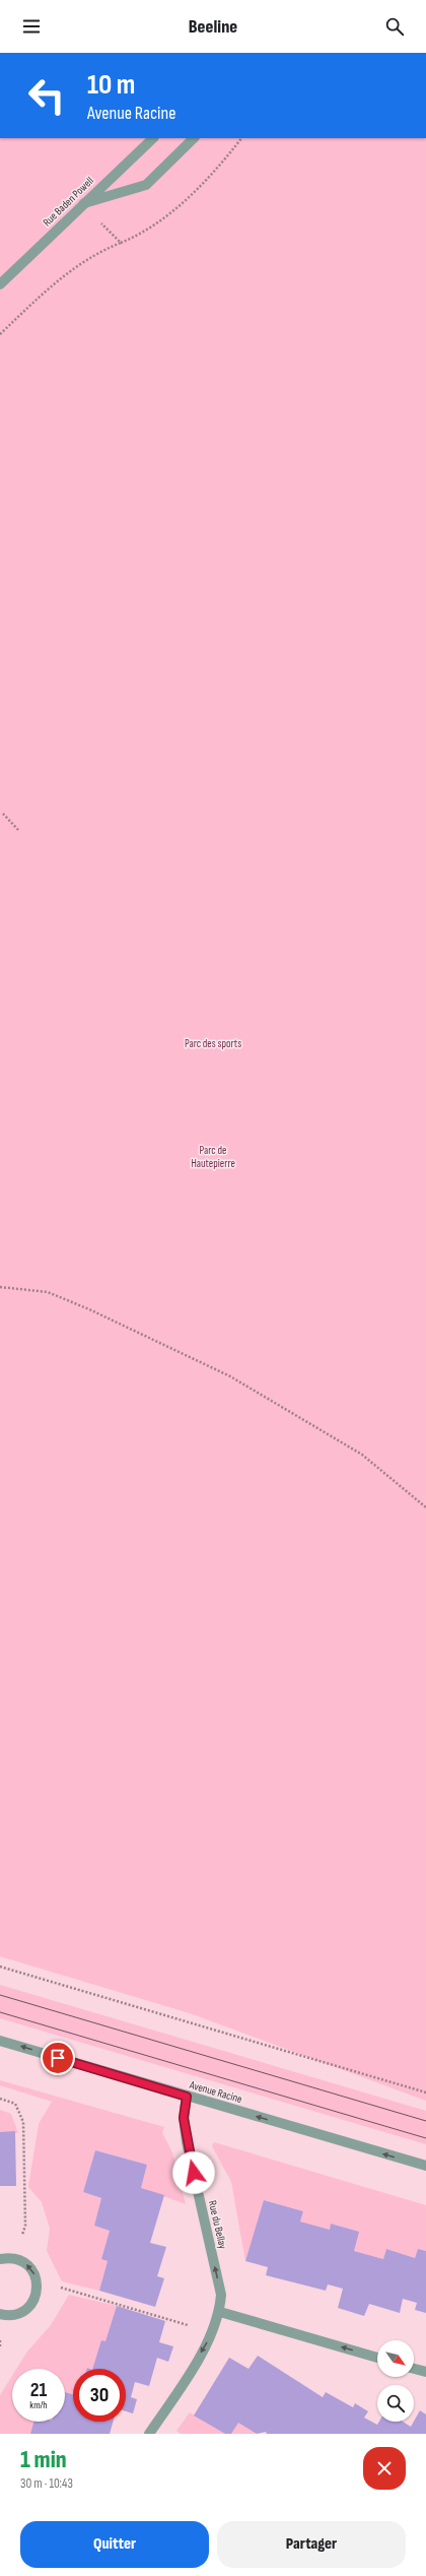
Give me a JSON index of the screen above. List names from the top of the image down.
{
  "streets": {
    "street": ["Rue Baden Powell", "Avenue Racine", "Rue du Bellay"]
  },
  "crossings": [
    ["Avenue Racine", "Rue du Bellay"]
  ],
  "one_way": ["Avenue Racine"],
  "parks": ["Parc des sports", "Parc de Hautepierre"],
  "north": "bottom right",
  "page": {
    "header": "Beeline",
    "turn": ["10 m", "Avenue Racine"],
    "speed": "21 km/h",
    "limit": "30",
    "heading": ["1 min", "30 m · 10:43"],
    "buttons": ["Quitter", "Partager"]
  }
}
